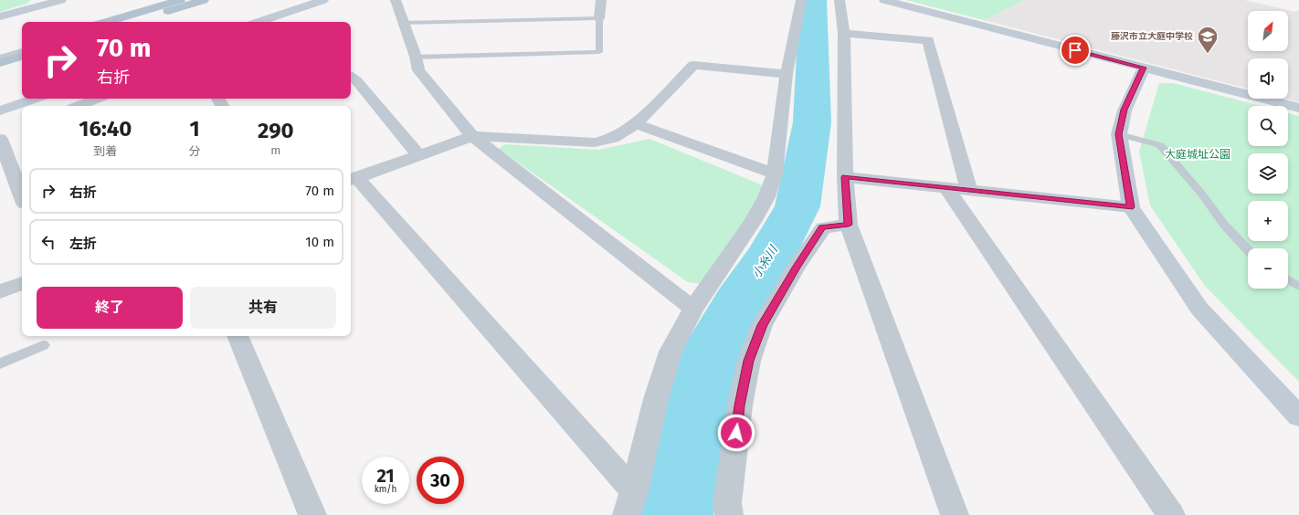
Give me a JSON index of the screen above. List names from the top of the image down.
{
  "water": ["小糸川"],
  "parks": ["大庭城址公園"],
  "places": {
    "school or university": ["藤沢市立大庭中学校"]
  },
  "north": "top right",
  "page": {
    "map_buttons": ["+", "−"],
    "turn": ["70 m", "右折"],
    "eta": [
      "16:40",
      "到着",
      "1",
      "分",
      "290",
      "m"
    ],
    "list": [
      {
        "name": "右折",
        "value": "70 m"
      },
      {
        "name": "左折",
        "value": "10 m"
      }
    ],
    "buttons": ["終了", "共有"],
    "speed": "21 km/h",
    "limit": "30"
  }
}
